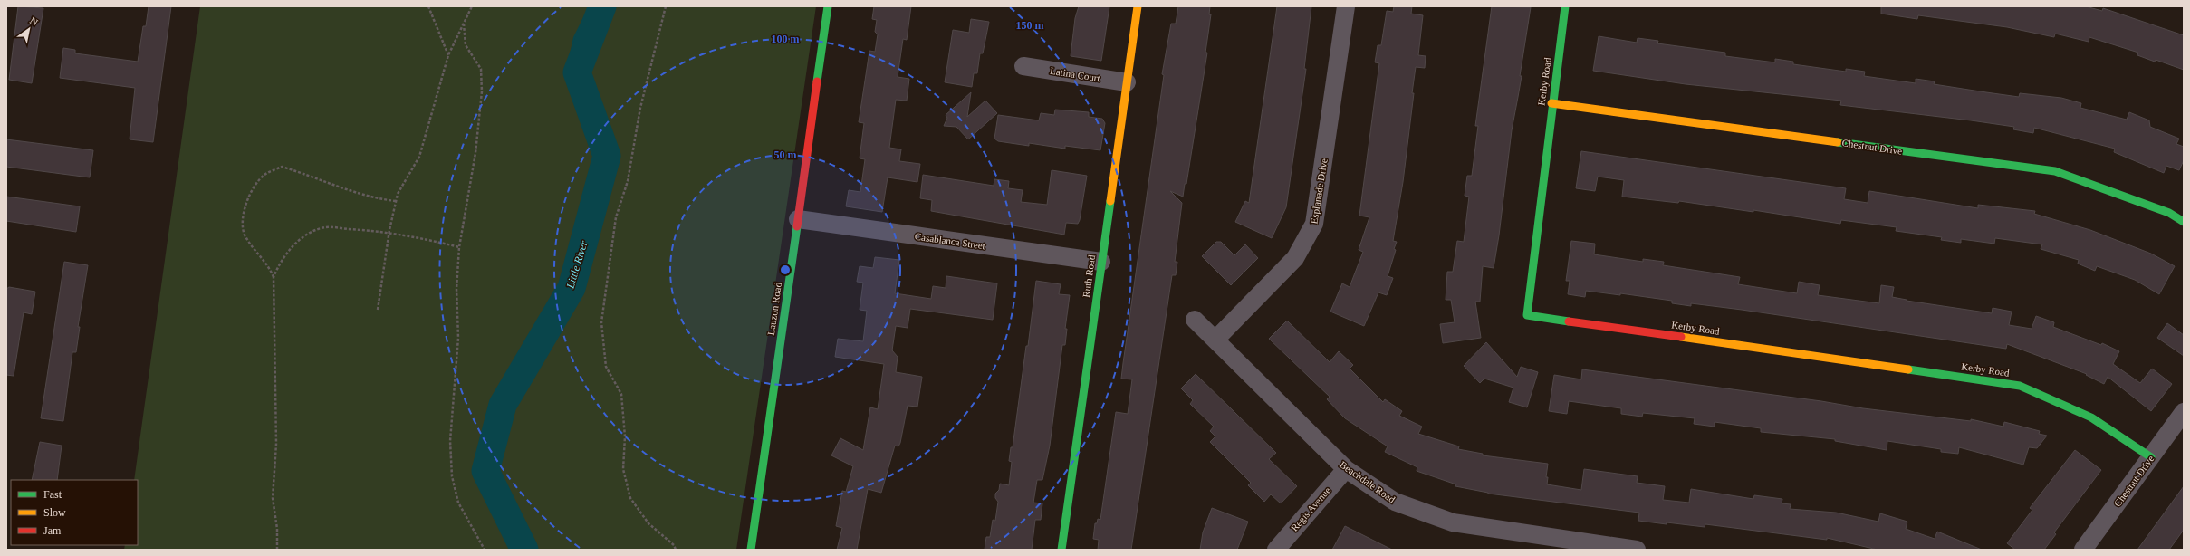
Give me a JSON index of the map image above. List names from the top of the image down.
{
  "streets": {
    "street": [
      "Latina Court",
      "Kerby Road",
      "Chestnut Drive",
      "Esplanade Drive",
      "Casablanca Street",
      "Ruth Road",
      "Lauzon Road",
      "Beachdale Road",
      "Regis Avenue"
    ]
  },
  "crossings": [
    ["Latina Court", "Ruth Road"],
    ["Kerby Road", "Chestnut Drive"],
    ["Esplanade Drive", "Beachdale Road"],
    ["Casablanca Street", "Ruth Road"],
    ["Casablanca Street", "Lauzon Road"],
    ["Beachdale Road", "Regis Avenue"]
  ],
  "water": ["Little River"],
  "legend": ["Fast", "Slow", "Jam"],
  "north": "top right",
  "rings": ["150 m", "100 m", "50 m"]
}
